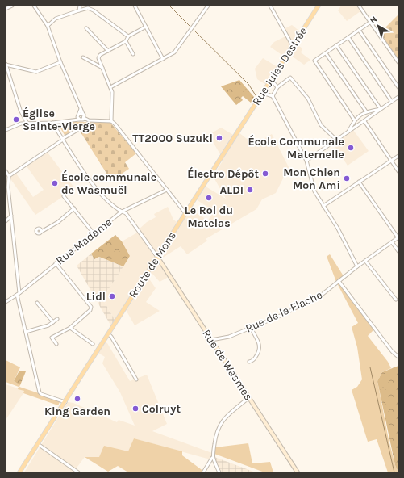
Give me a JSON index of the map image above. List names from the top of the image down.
{
  "streets": {
    "main road": ["Rue Jules Destrée", "Route de Mons"],
    "street": ["Rue Madame", "Rue de la Flache", "Rue de Wasmes"]
  },
  "crossings": [
    ["Rue Jules Destrée", "Route de Mons"],
    ["Route de Mons", "Rue de Wasmes"],
    ["Rue de la Flache", "Rue de Wasmes"]
  ],
  "places": [
    "Église Sainte-Vierge",
    "TT2000 Suzuki",
    "École Communale Maternelle",
    "Électro Dépôt",
    "Mon Chien Mon Ami",
    "École communale de Wasmuël",
    "ALDI",
    "Le Roi du Matelas",
    "Lidl",
    "King Garden",
    "Colruyt"
  ],
  "north": "top left"
}
